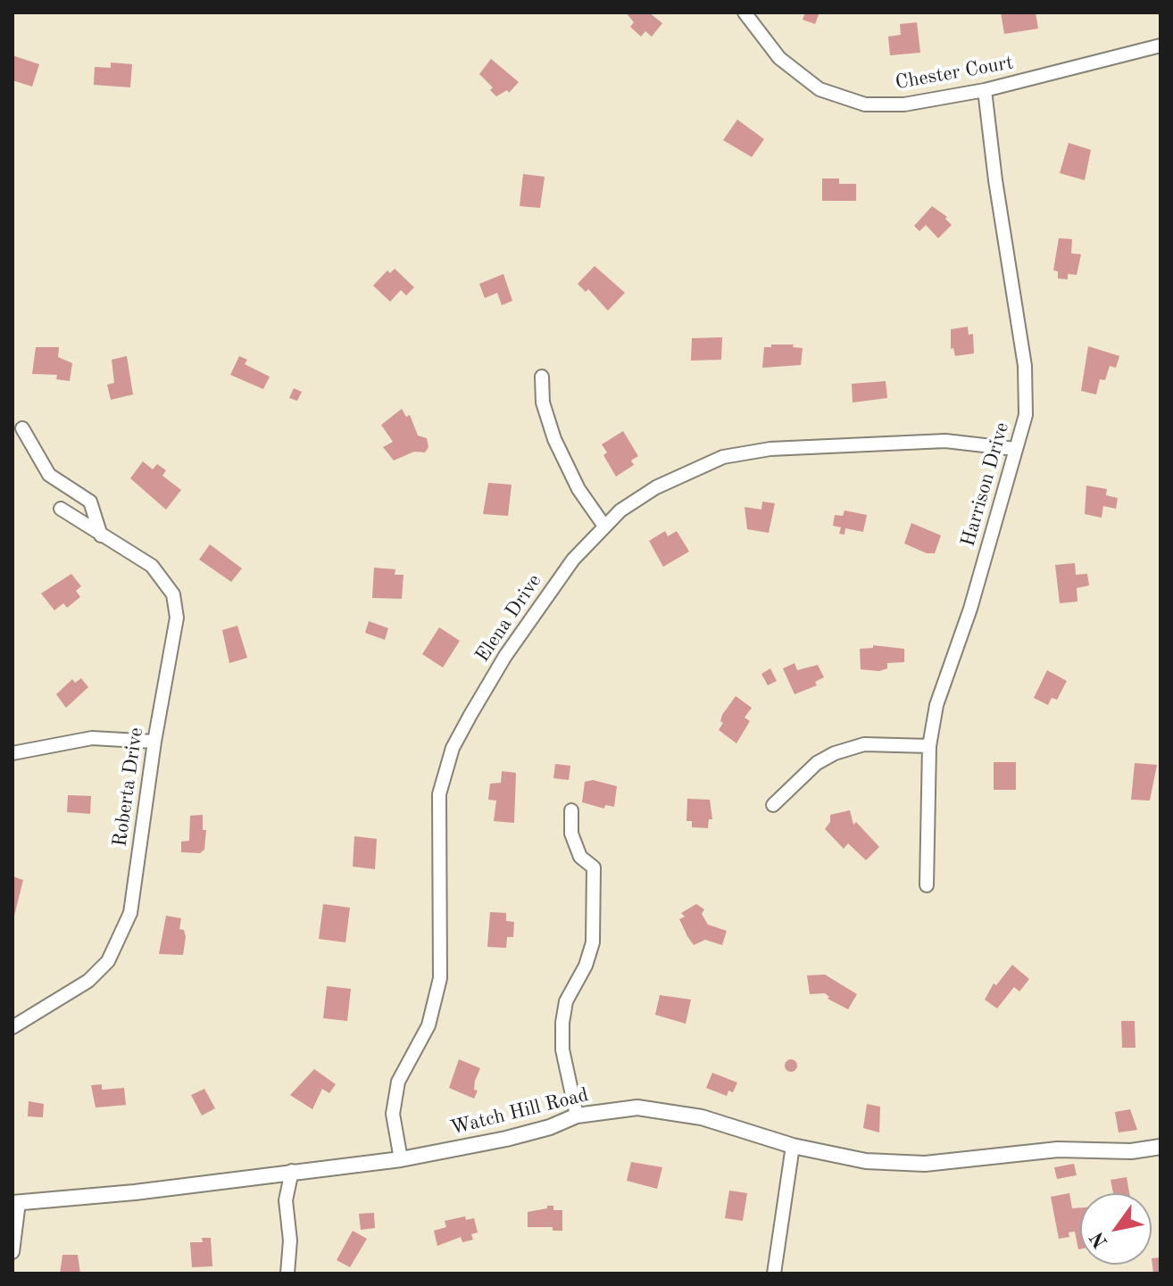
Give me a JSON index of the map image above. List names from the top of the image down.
{
  "streets": {
    "street": [
      "Chester Court",
      "Harrison Drive",
      "Elena Drive",
      "Roberta Drive",
      "Watch Hill Road"
    ]
  },
  "crossings": [
    ["Chester Court", "Harrison Drive"],
    ["Harrison Drive", "Elena Drive"],
    ["Elena Drive", "Watch Hill Road"]
  ],
  "north": "bottom left"
}
